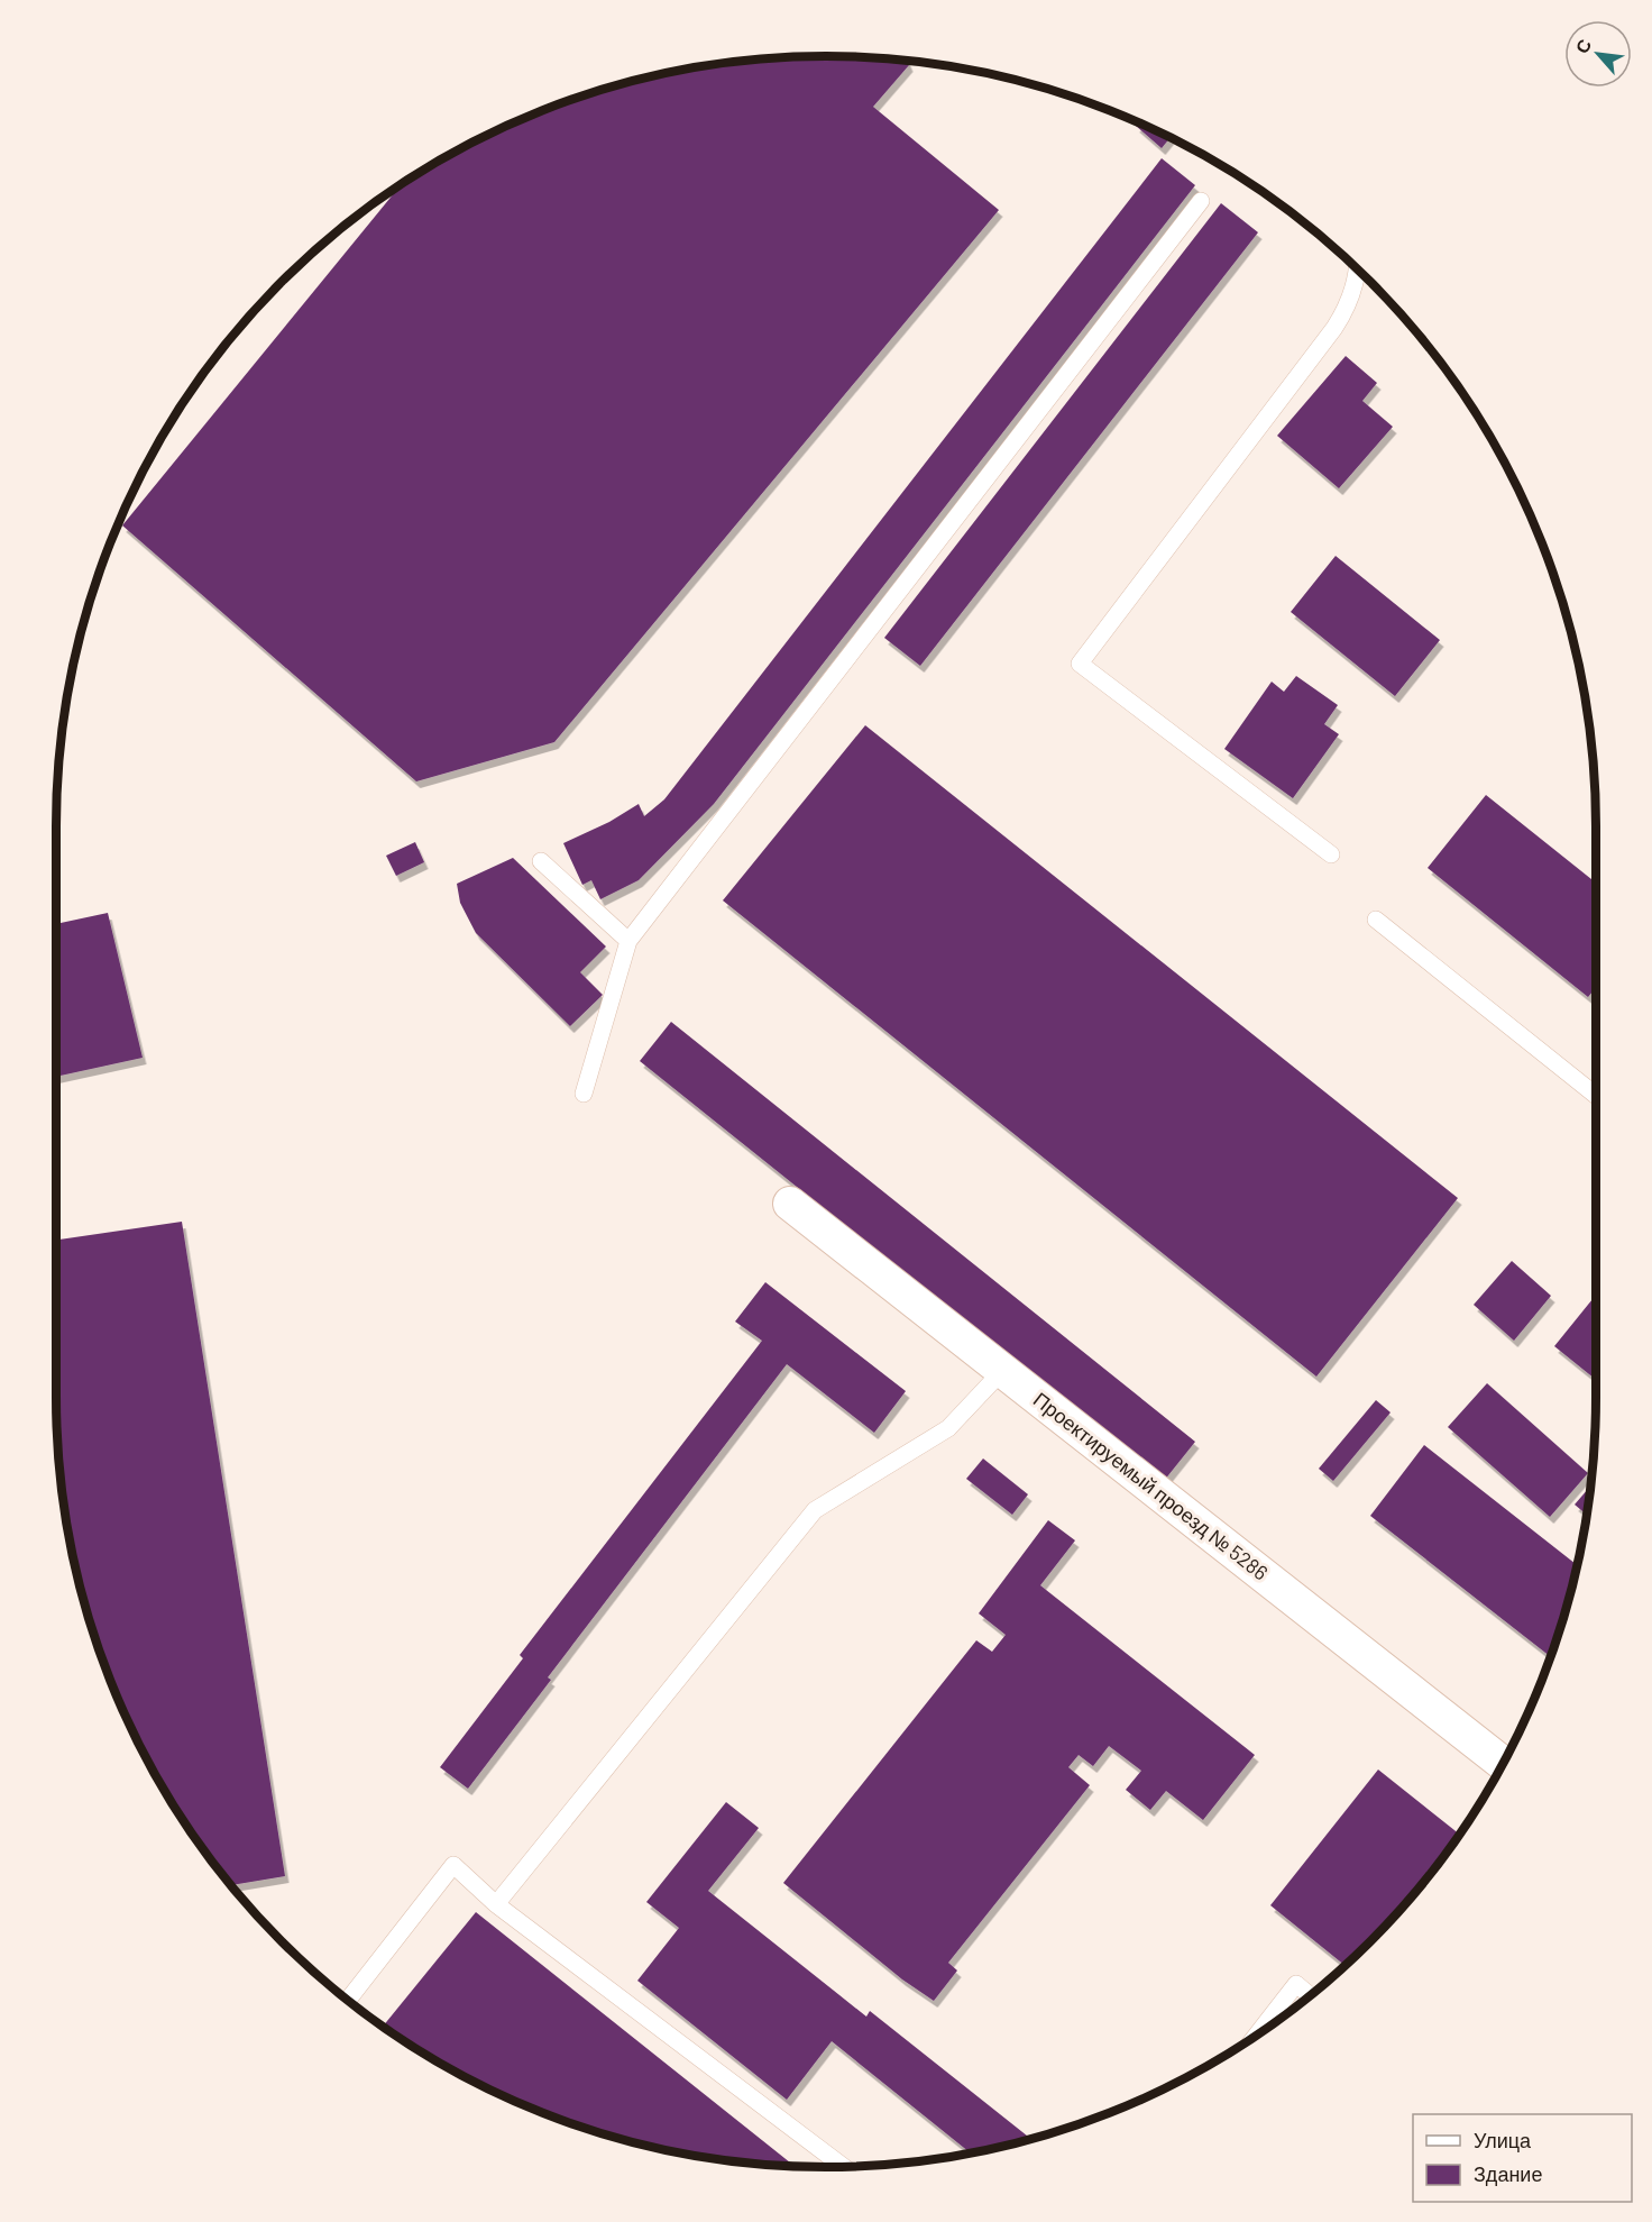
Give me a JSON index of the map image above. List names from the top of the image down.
{
  "streets": {
    "street": ["Проектируемый проезд № 5286"]
  },
  "legend": ["Улица", "Здание"],
  "north": "top left"
}
